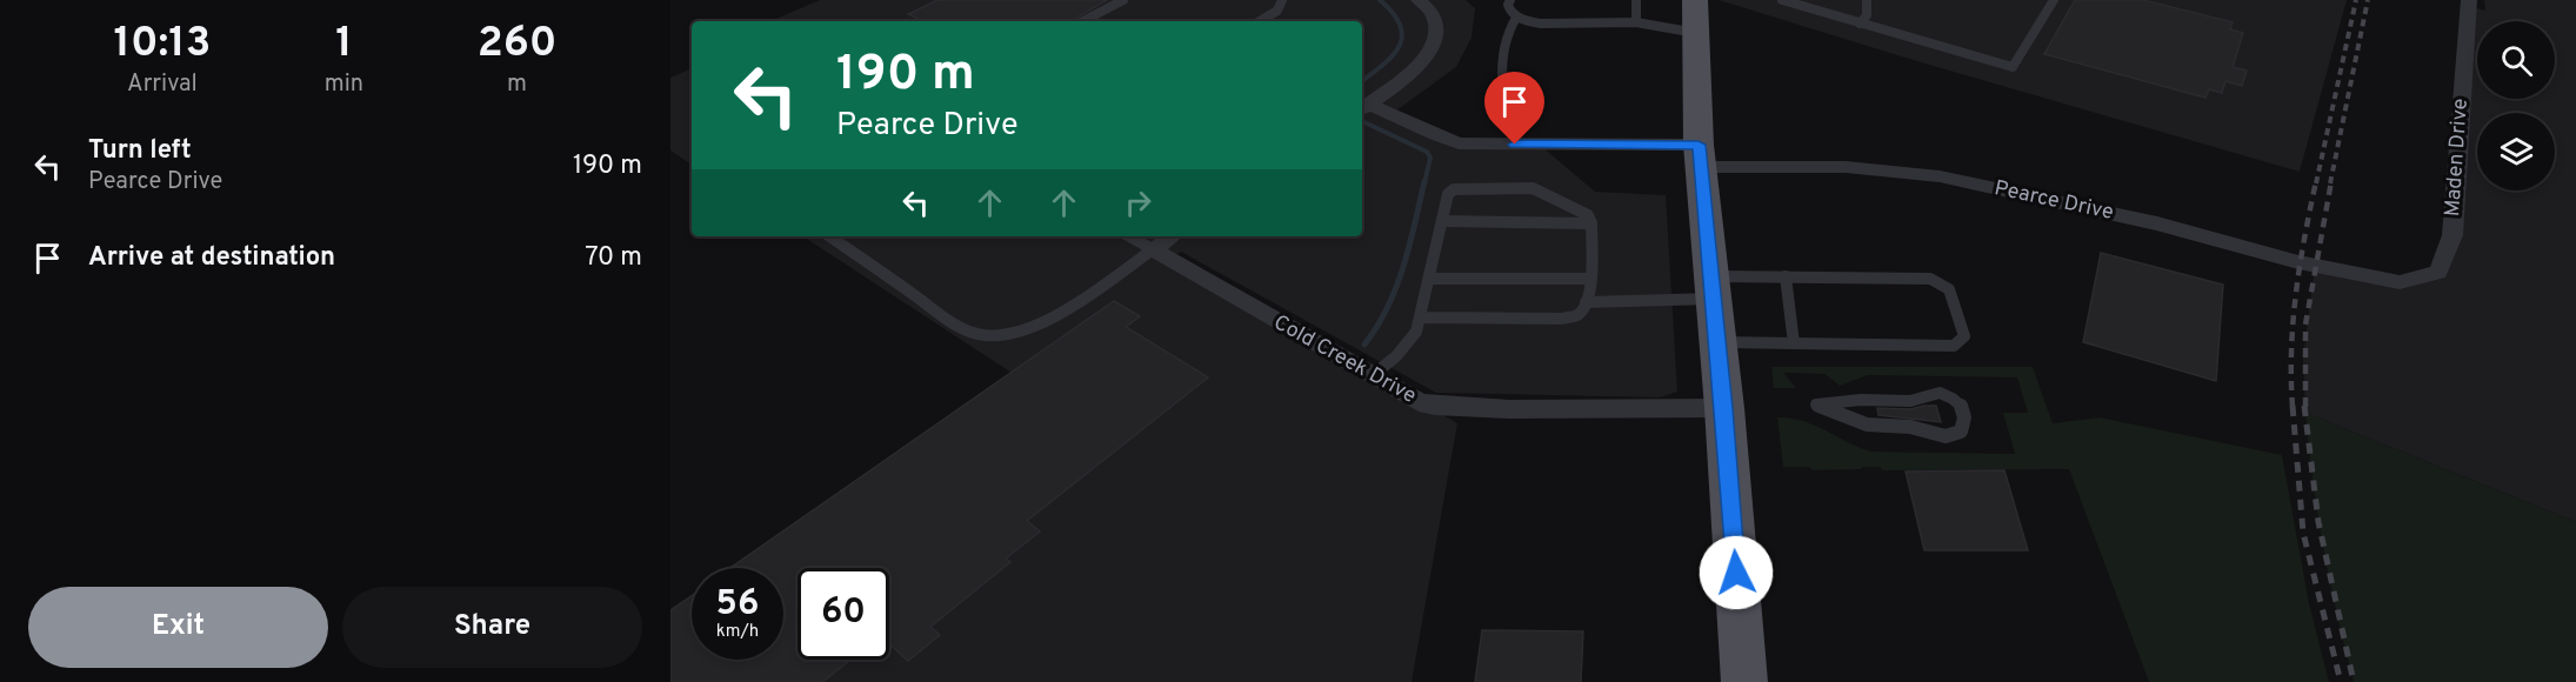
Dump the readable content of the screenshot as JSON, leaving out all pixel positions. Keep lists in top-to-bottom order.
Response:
{
  "streets": {
    "street": ["Maden Drive", "Pearce Drive", "Cold Creek Drive"]
  },
  "crossings": [
    ["Maden Drive", "Pearce Drive"]
  ],
  "page": {
    "eta": [
      "10:13",
      "Arrival",
      "1",
      "min",
      "260",
      "m"
    ],
    "turn": ["190 m", "Pearce Drive"],
    "list": [
      {
        "name": "Turn left",
        "note": "Pearce Drive",
        "value": "190 m"
      },
      {
        "name": "Arrive at destination",
        "value": "70 m"
      }
    ],
    "speed": "56 km/h",
    "limit": "60",
    "buttons": ["Exit", "Share"]
  }
}
